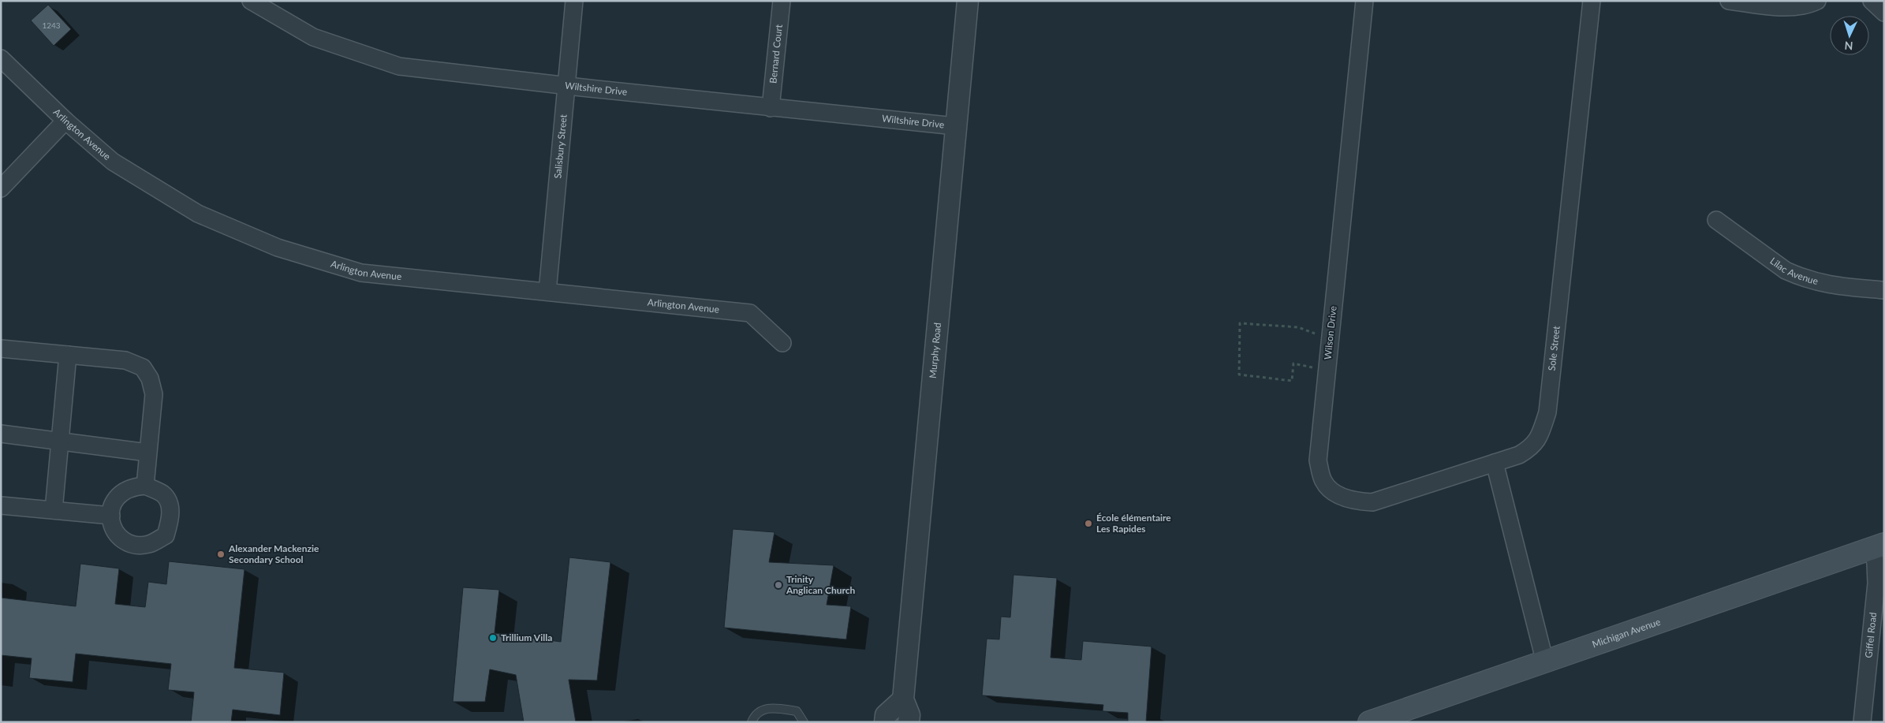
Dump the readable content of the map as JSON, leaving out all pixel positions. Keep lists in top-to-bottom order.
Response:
{
  "streets": {
    "main road": ["Michigan Avenue"],
    "street": [
      "Bernard Court",
      "Wiltshire Drive",
      "Arlington Avenue",
      "Salisbury Street",
      "Lilac Avenue",
      "Wilson Drive",
      "Sole Street",
      "Murphy Road",
      "Giffel Road"
    ]
  },
  "crossings": [
    ["Bernard Court", "Wiltshire Drive"],
    ["Wiltshire Drive", "Salisbury Street"],
    ["Wiltshire Drive", "Murphy Road"],
    ["Arlington Avenue", "Salisbury Street"],
    ["Wilson Drive", "Sole Street"],
    ["Michigan Avenue", "Giffel Road"]
  ],
  "places": [
    "École élémentaire Les Rapides",
    "Alexander Mackenzie Secondary School",
    "Trinity Anglican Church",
    "Trillium Villa"
  ],
  "house_numbers": ["1243"],
  "north": "bottom"
}
